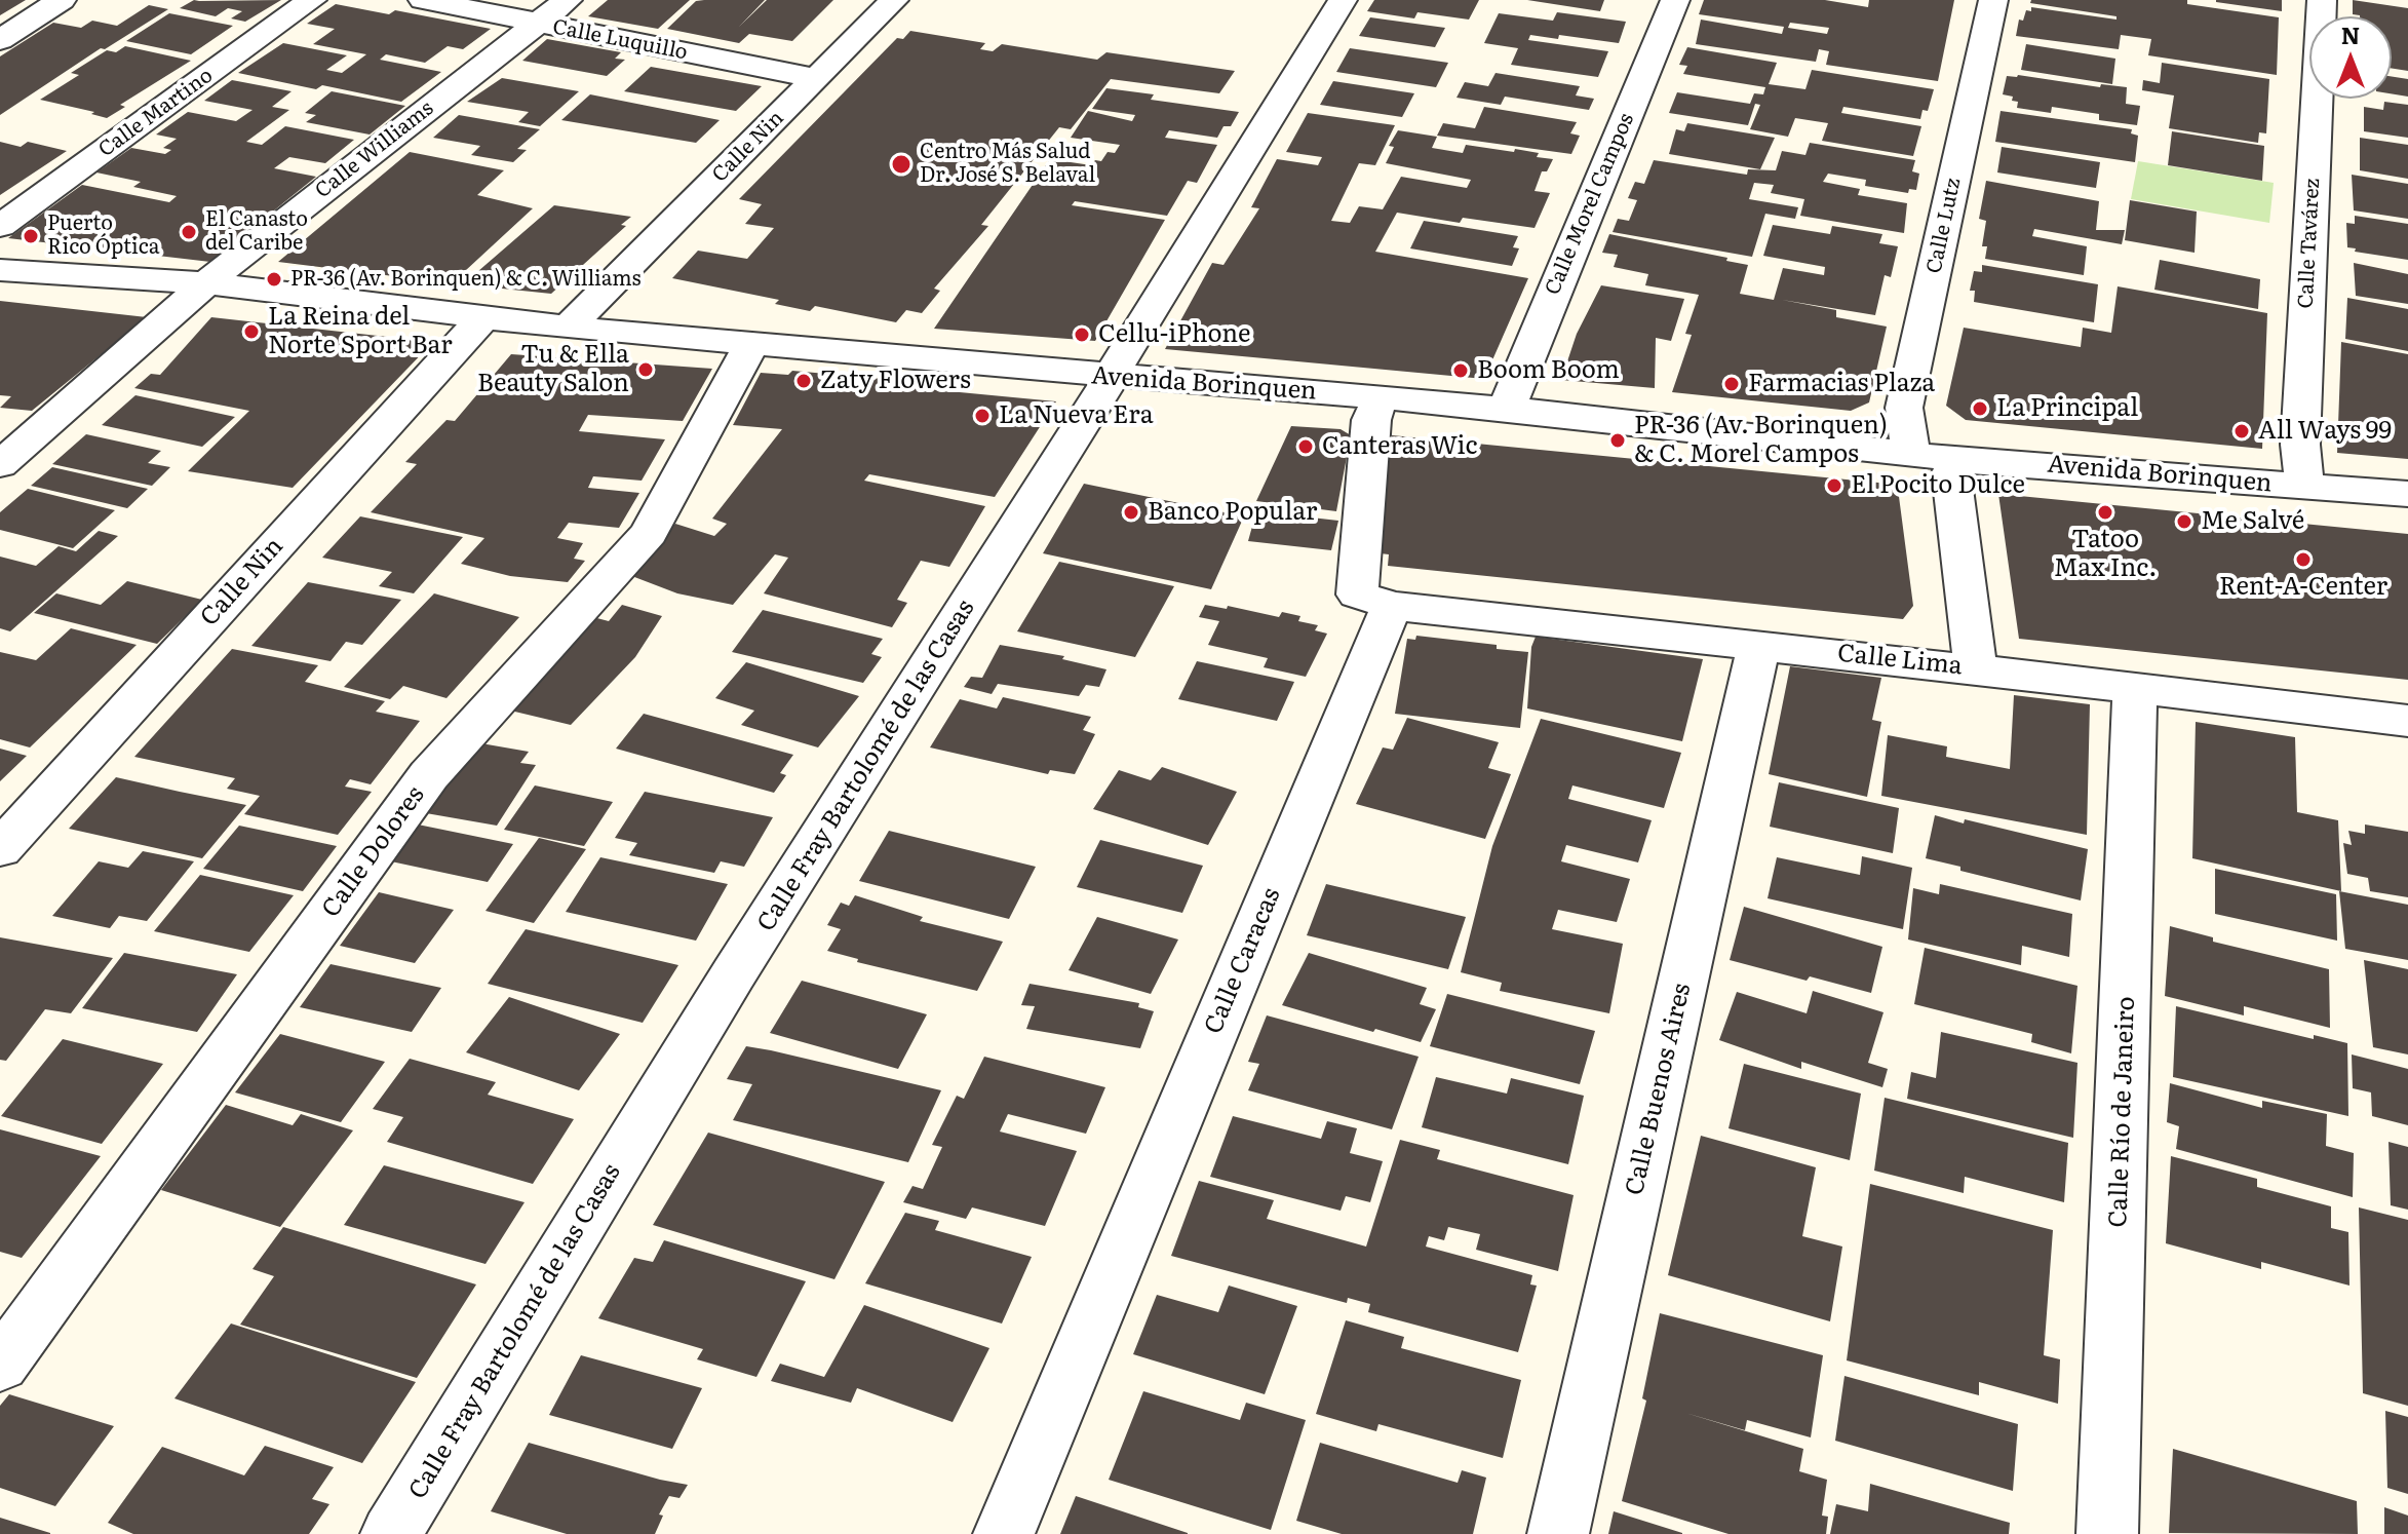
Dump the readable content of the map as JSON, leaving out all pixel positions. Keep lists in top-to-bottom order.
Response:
{
  "streets": {
    "street": [
      "Calle Luquillo",
      "Calle Martino",
      "Calle Nin",
      "Calle Williams",
      "Calle Morel Campos",
      "Calle Lutz",
      "Calle Tavárez",
      "Avenida Borinquen",
      "Calle Lima",
      "Calle Fray Bartolomé de las Casas",
      "Calle Dolores",
      "Calle Caracas",
      "Calle Buenos Aires",
      "Calle Río de Janeiro"
    ]
  },
  "crossings": [
    ["Calle Luquillo", "Calle Nin"],
    ["Calle Luquillo", "Calle Williams"],
    ["Calle Nin", "Avenida Borinquen"],
    ["Calle Williams", "Avenida Borinquen"],
    ["Calle Morel Campos", "Avenida Borinquen"],
    ["Calle Lutz", "Avenida Borinquen"],
    ["Calle Tavárez", "Avenida Borinquen"],
    ["Avenida Borinquen", "Calle Fray Bartolomé de las Casas"],
    ["Avenida Borinquen", "Calle Dolores"],
    ["Calle Lima", "Calle Caracas"],
    ["Calle Lima", "Calle Buenos Aires"],
    ["Calle Lima", "Calle Río de Janeiro"]
  ],
  "places": [
    "Centro Más Salud Dr. José S. Belaval",
    "El Canasto del Caribe",
    "Puerto Rico Óptica",
    "PR-36 (Av. Borinquen) & C. Williams",
    "La Reina del Norte Sport Bar",
    "Cellu-iPhone",
    "Tu & Ella Beauty Salon",
    "Boom Boom",
    "Zaty Flowers",
    "Farmacias Plaza",
    "La Principal",
    "La Nueva Era",
    "All Ways 99",
    "PR-36 (Av. Borinquen) & C. Morel Campos",
    "Canteras Wic",
    "El Pocito Dulce",
    "Banco Popular",
    "Tatoo Max Inc.",
    "Me Salvé",
    "Rent-A-Center"
  ],
  "north": "top"
}
